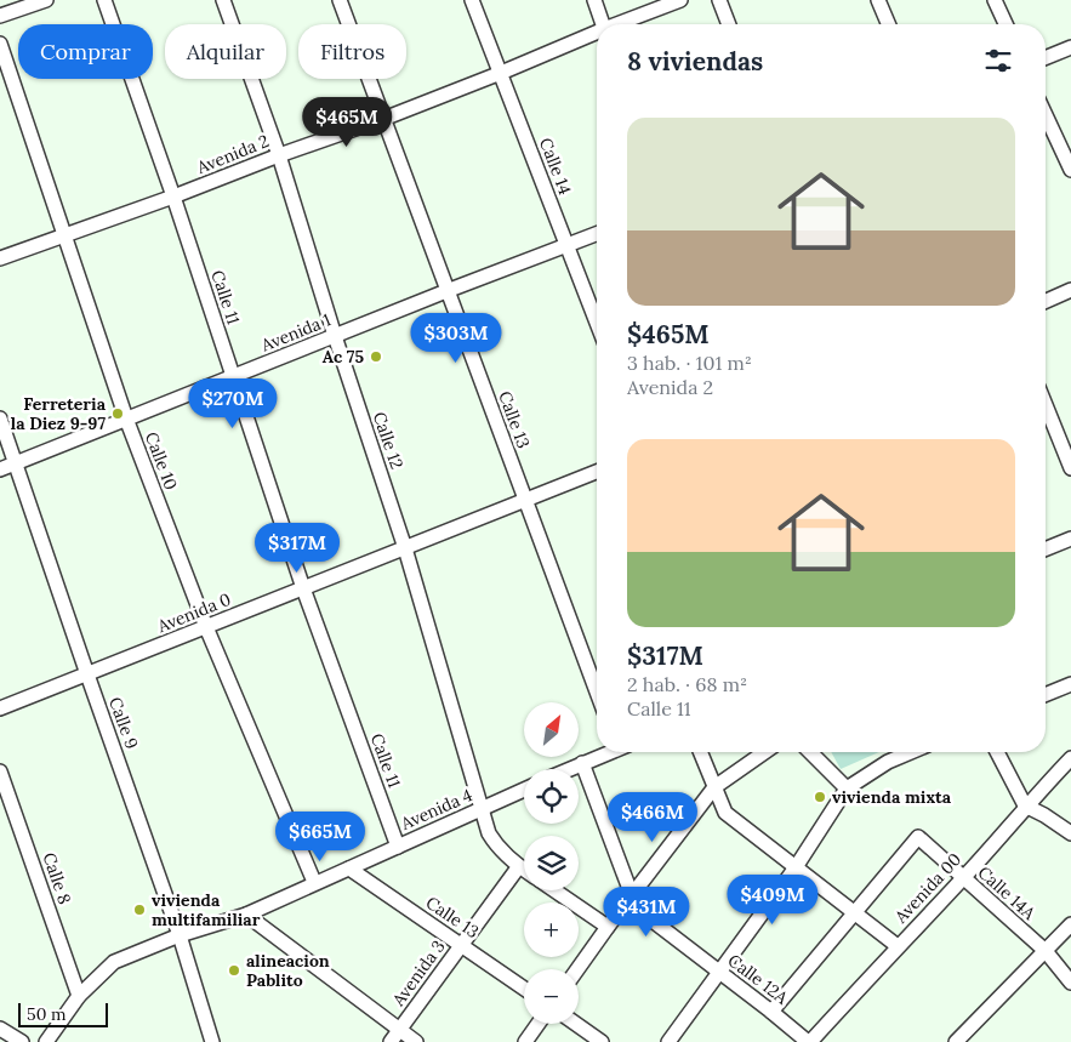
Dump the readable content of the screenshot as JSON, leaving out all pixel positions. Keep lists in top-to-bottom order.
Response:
{
  "streets": {
    "street": [
      "Avenida 2",
      "Calle 14",
      "Calle 11",
      "Avenida 1",
      "Calle 13",
      "Calle 12",
      "Calle 10",
      "Avenida 0",
      "Calle 9",
      "Avenida 4",
      "Calle 8",
      "Avenida 00",
      "Calle 14A",
      "Avenida 3",
      "Calle 12A"
    ]
  },
  "crossings": [
    ["Avenida 2", "Calle 14"],
    ["Avenida 2", "Calle 11"],
    ["Avenida 2", "Calle 13"],
    ["Avenida 2", "Calle 12"],
    ["Avenida 2", "Calle 10"],
    ["Calle 14", "Avenida 1"],
    ["Calle 11", "Avenida 1"],
    ["Calle 11", "Avenida 0"],
    ["Calle 11", "Avenida 4"],
    ["Avenida 1", "Calle 13"],
    ["Avenida 1", "Calle 12"],
    ["Avenida 1", "Calle 10"],
    ["Avenida 1", "Calle 9"],
    ["Calle 13", "Avenida 0"],
    ["Calle 13", "Avenida 4"],
    ["Calle 13", "Avenida 3"],
    ["Calle 12", "Avenida 0"],
    ["Calle 12", "Avenida 4"],
    ["Calle 12", "Avenida 3"],
    ["Calle 10", "Avenida 0"],
    ["Calle 10", "Avenida 4"],
    ["Avenida 0", "Calle 9"],
    ["Calle 9", "Avenida 4"],
    ["Avenida 4", "Calle 8"],
    ["Avenida 00", "Calle 14A"],
    ["Avenida 00", "Calle 12A"]
  ],
  "places": [
    "Ac 75",
    "Ferreteria la Diez 9-97",
    "vivienda mixta",
    "vivienda multifamiliar",
    "alineacion Pablito"
  ],
  "scale_bar": "50 m",
  "north": "top right",
  "page": {
    "chip": ["Comprar", "Alquilar", "Filtros"],
    "heading": "8 viviendas",
    "price": [
      "$465M",
      "$303M",
      "$270M",
      "$317M",
      "$466M",
      "$665M",
      "$409M",
      "$431M"
    ],
    "list": [
      {
        "name": "$465M",
        "note": "3 hab. · 101 m² · Avenida 2"
      },
      {
        "name": "$317M",
        "note": "2 hab. · 68 m² · Calle 11"
      }
    ],
    "map_buttons": ["+", "−"],
    "scale": "50 m"
  }
}
